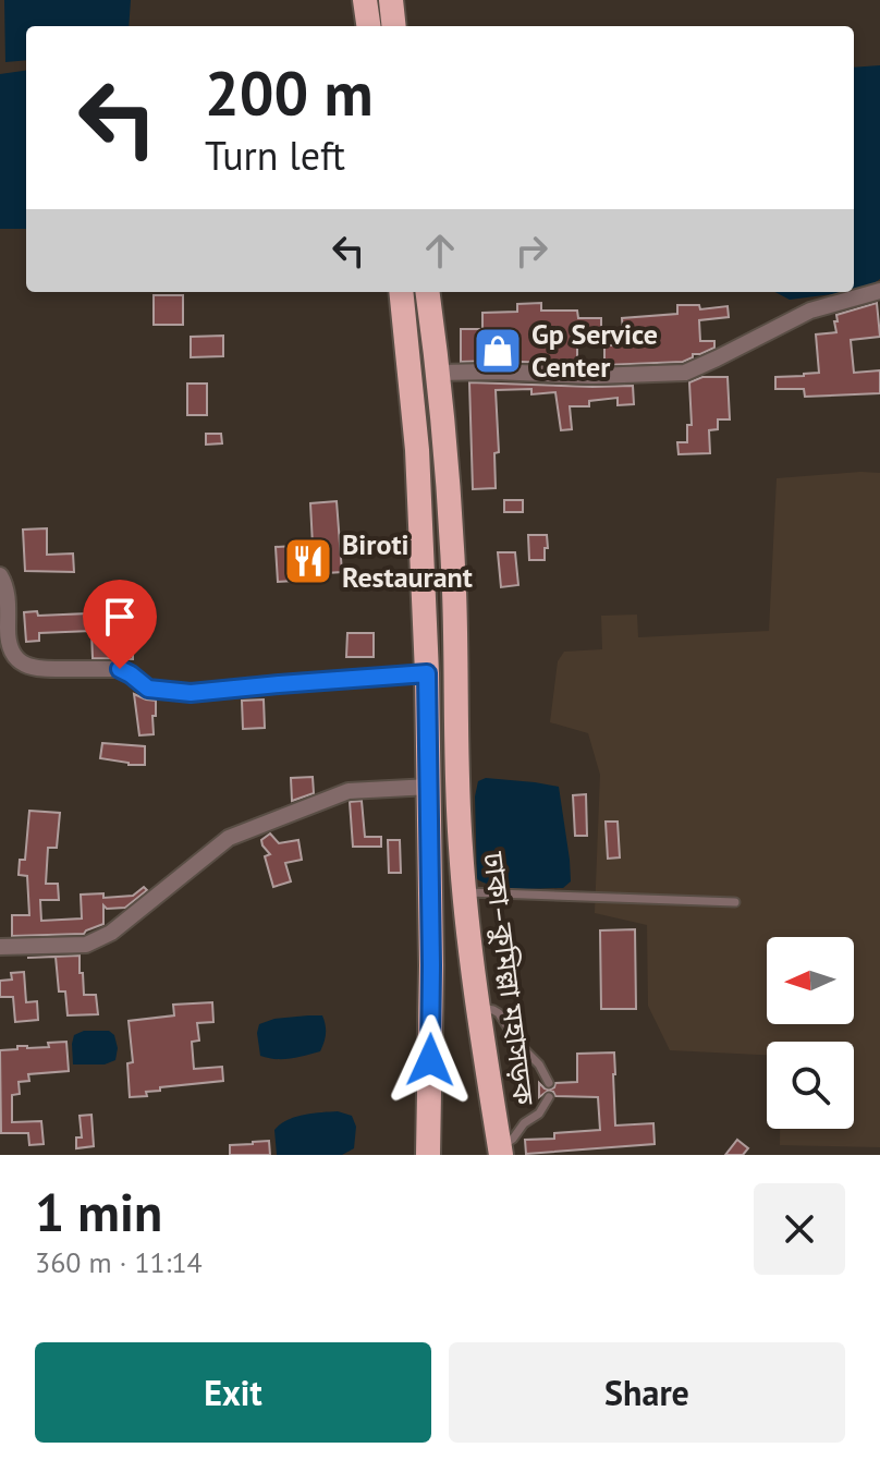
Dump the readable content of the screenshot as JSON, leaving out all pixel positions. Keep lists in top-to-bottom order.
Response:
{
  "streets": {
    "highway": ["ঢাকা–কুমিল্লা মহাসড়ক"]
  },
  "places": {
    "shop": ["Gp Service Center"],
    "restaurant": ["Biroti Restaurant"]
  },
  "north": "left",
  "page": {
    "turn": ["200 m", "Turn left"],
    "heading": ["1 min", "360 m · 11:14"],
    "buttons": ["Exit", "Share"]
  }
}
